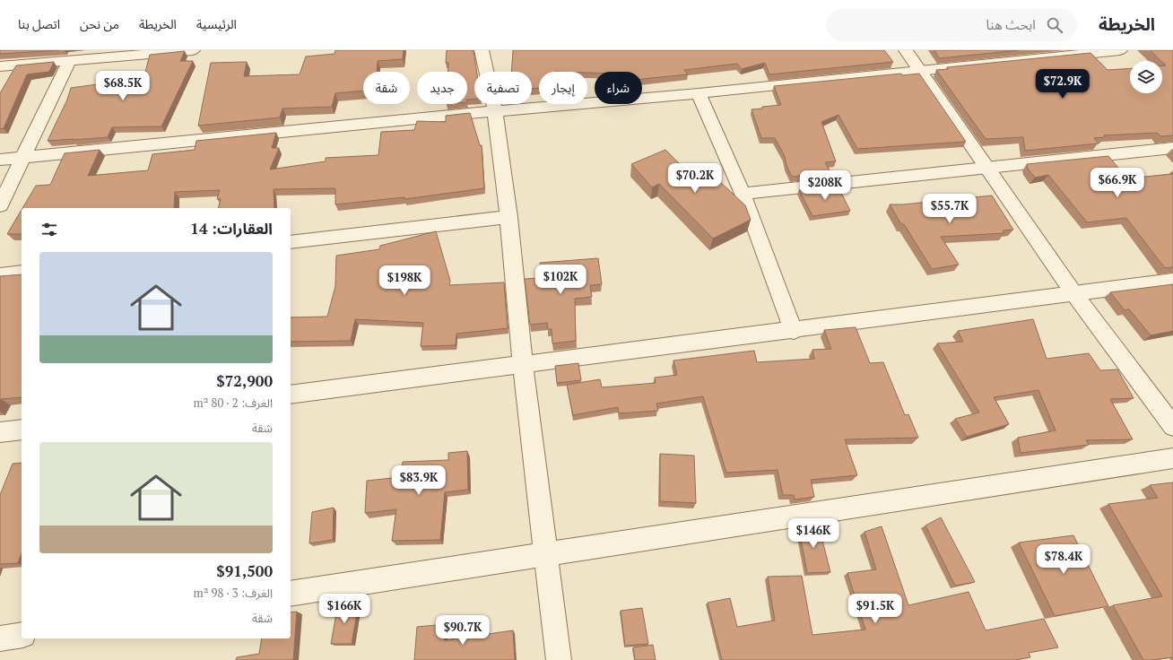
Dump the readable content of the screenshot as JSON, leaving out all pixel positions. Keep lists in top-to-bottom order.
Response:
{
  "page": {
    "header": "الخريطة",
    "search": "ابحث هنا",
    "nav": [
      "الرئيسية",
      "الخريطة",
      "من نحن",
      "اتصل بنا"
    ],
    "price": [
      "$72.9K",
      "$68.5K",
      "$70.2K",
      "$66.9K",
      "$208K",
      "$55.7K",
      "$102K",
      "$198K",
      "$83.9K",
      "$146K",
      "$78.4K",
      "$166K",
      "$91.5K",
      "$90.7K"
    ],
    "chip": [
      "شراء",
      "إيجار",
      "تصفية",
      "جديد",
      "شقة"
    ],
    "heading": "العقارات: 14",
    "list": [
      {
        "name": "$72,900",
        "note": "الغرف: 2 · 80 m² · شقة"
      },
      {
        "name": "$91,500",
        "note": "الغرف: 3 · 98 m² · شقة"
      }
    ]
  }
}
